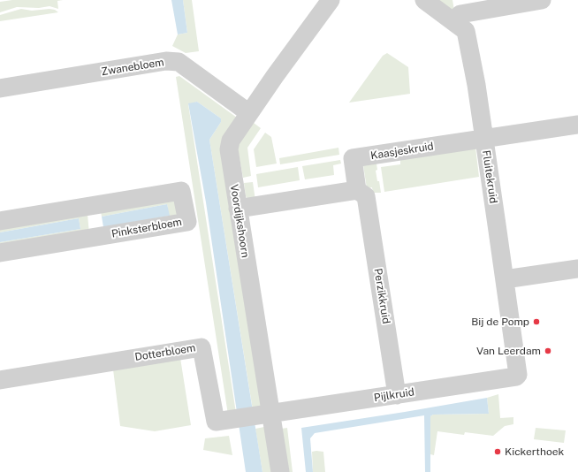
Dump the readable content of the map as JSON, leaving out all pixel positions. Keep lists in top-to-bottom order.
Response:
{
  "streets": {
    "street": [
      "Zwanebloem",
      "Kaasjeskruid",
      "Fluitekruid",
      "Voordijkshoorn",
      "Pinksterbloem",
      "Perzikkruid",
      "Dotterbloem",
      "Pijlkruid"
    ]
  },
  "crossings": [
    ["Zwanebloem", "Voordijkshoorn"],
    ["Kaasjeskruid", "Fluitekruid"],
    ["Kaasjeskruid", "Perzikkruid"],
    ["Fluitekruid", "Pijlkruid"],
    ["Voordijkshoorn", "Dotterbloem"],
    ["Voordijkshoorn", "Pijlkruid"],
    ["Perzikkruid", "Pijlkruid"],
    ["Dotterbloem", "Pijlkruid"]
  ],
  "places": ["Bij de Pomp", "Van Leerdam", "Kickerthoek"]
}
